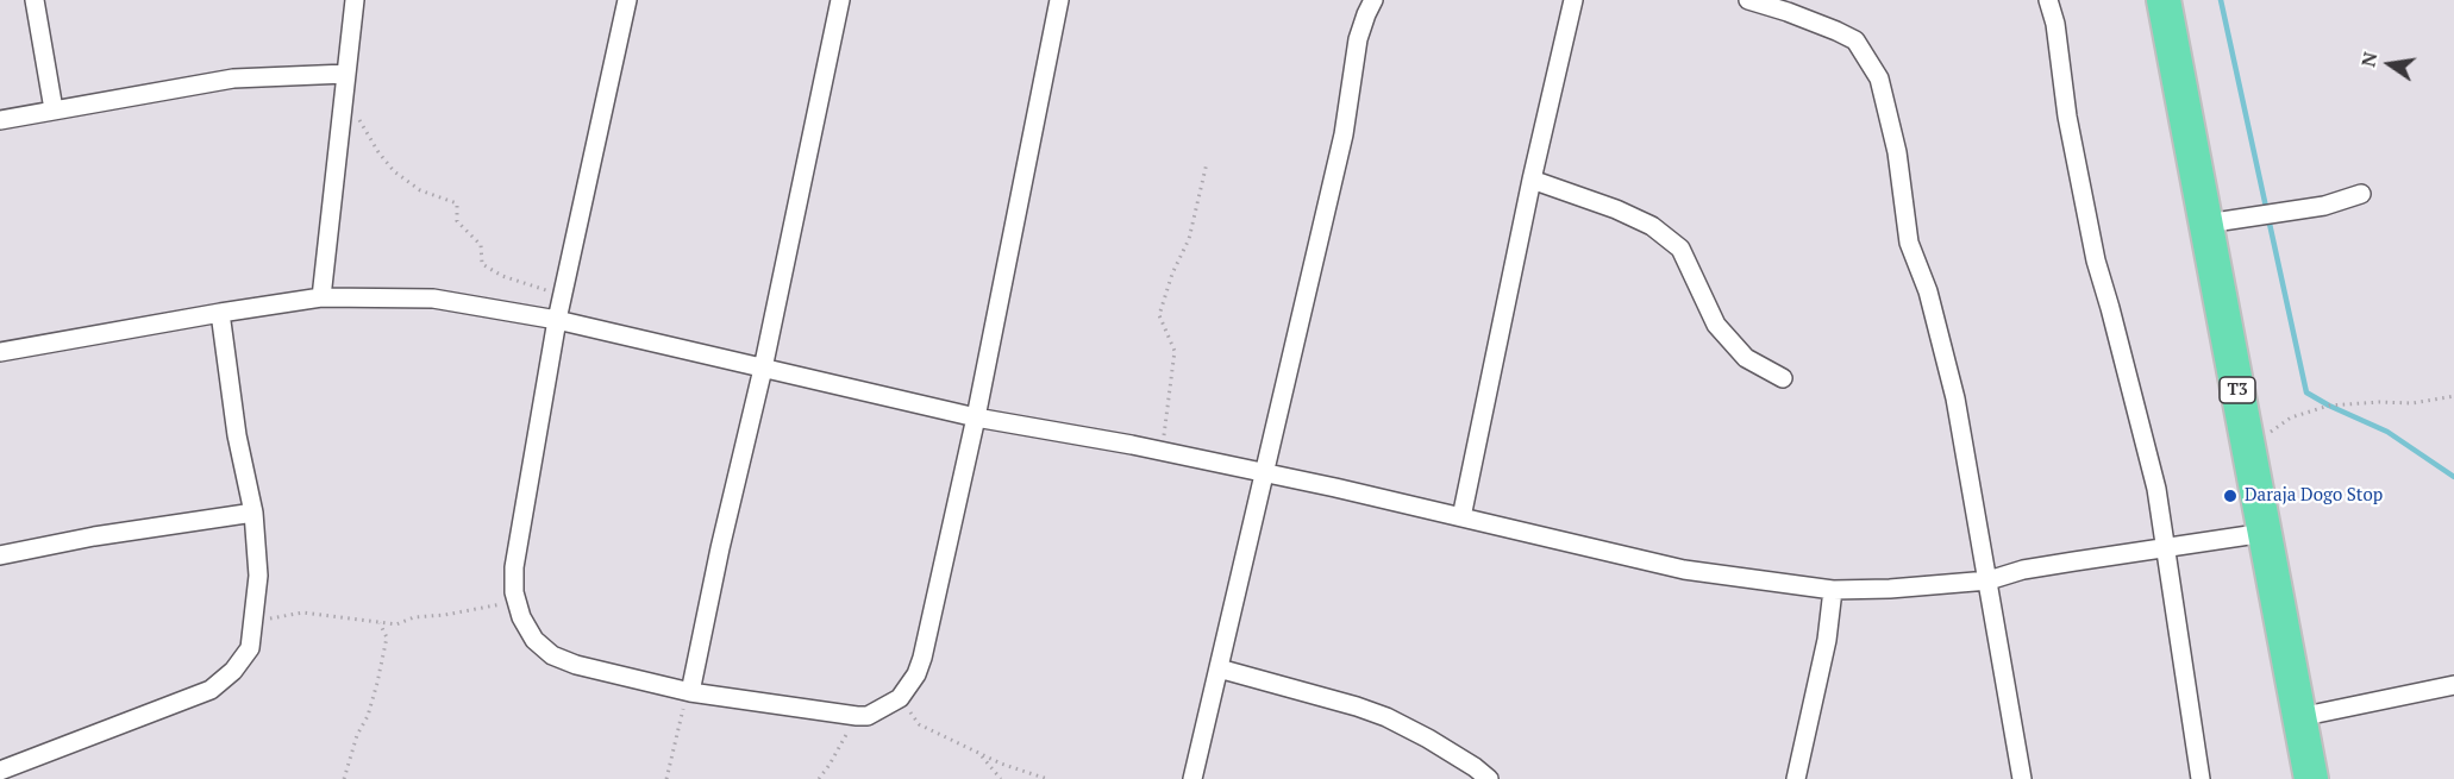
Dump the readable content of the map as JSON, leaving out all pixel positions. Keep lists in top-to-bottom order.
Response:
{
  "streets": {
    "highway": ["T3"]
  },
  "places": ["Daraja Dogo Stop"],
  "north": "left"
}
